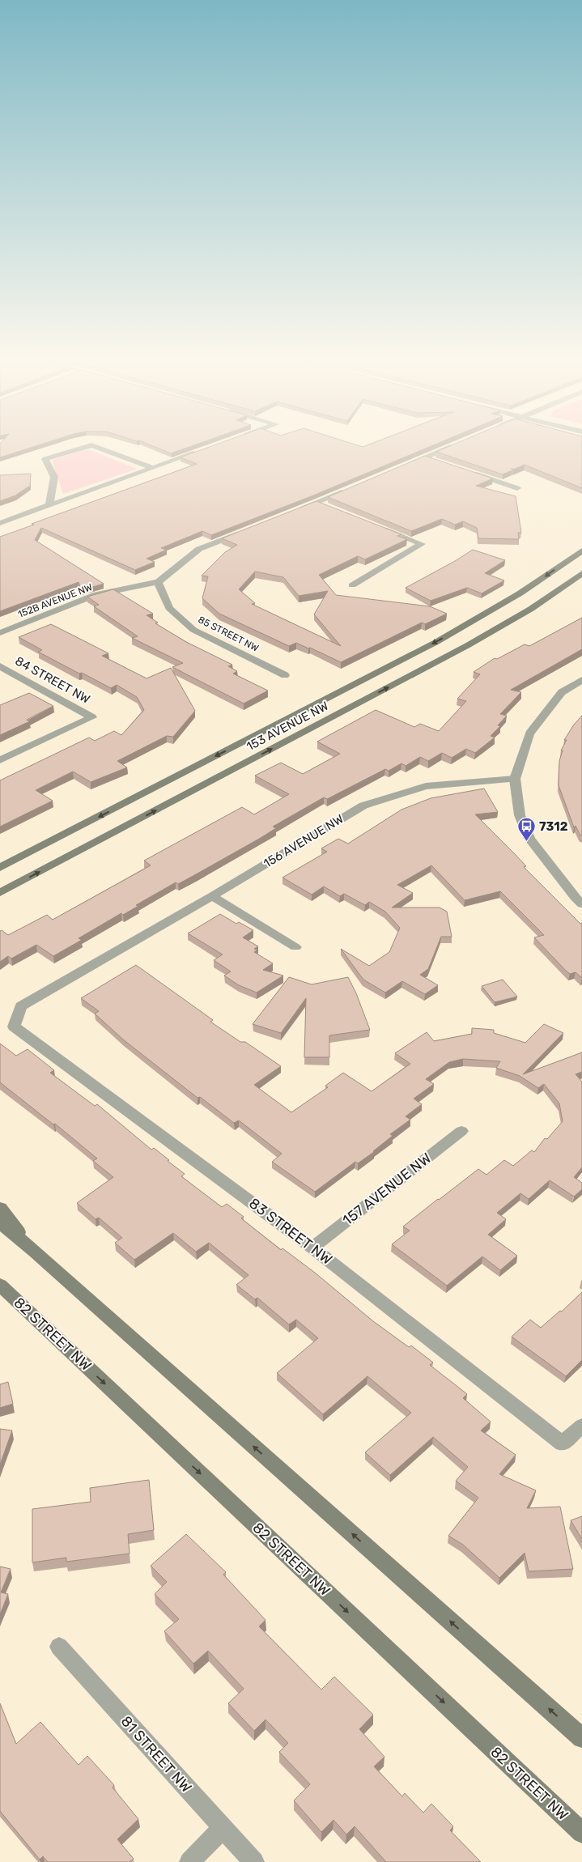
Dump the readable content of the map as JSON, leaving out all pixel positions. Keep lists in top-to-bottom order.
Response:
{
  "streets": {
    "main road": ["153 AVENUE NW", "82 STREET NW"],
    "street": [
      "152B AVENUE NW",
      "85 STREET NW",
      "84 STREET NW",
      "156 AVENUE NW",
      "157 AVENUE NW",
      "83 STREET NW",
      "81 STREET NW"
    ]
  },
  "crossings": [
    ["152B AVENUE NW", "85 STREET NW"],
    ["156 AVENUE NW", "83 STREET NW"],
    ["157 AVENUE NW", "83 STREET NW"]
  ],
  "places": {
    "bus stop": ["7312"]
  }
}
